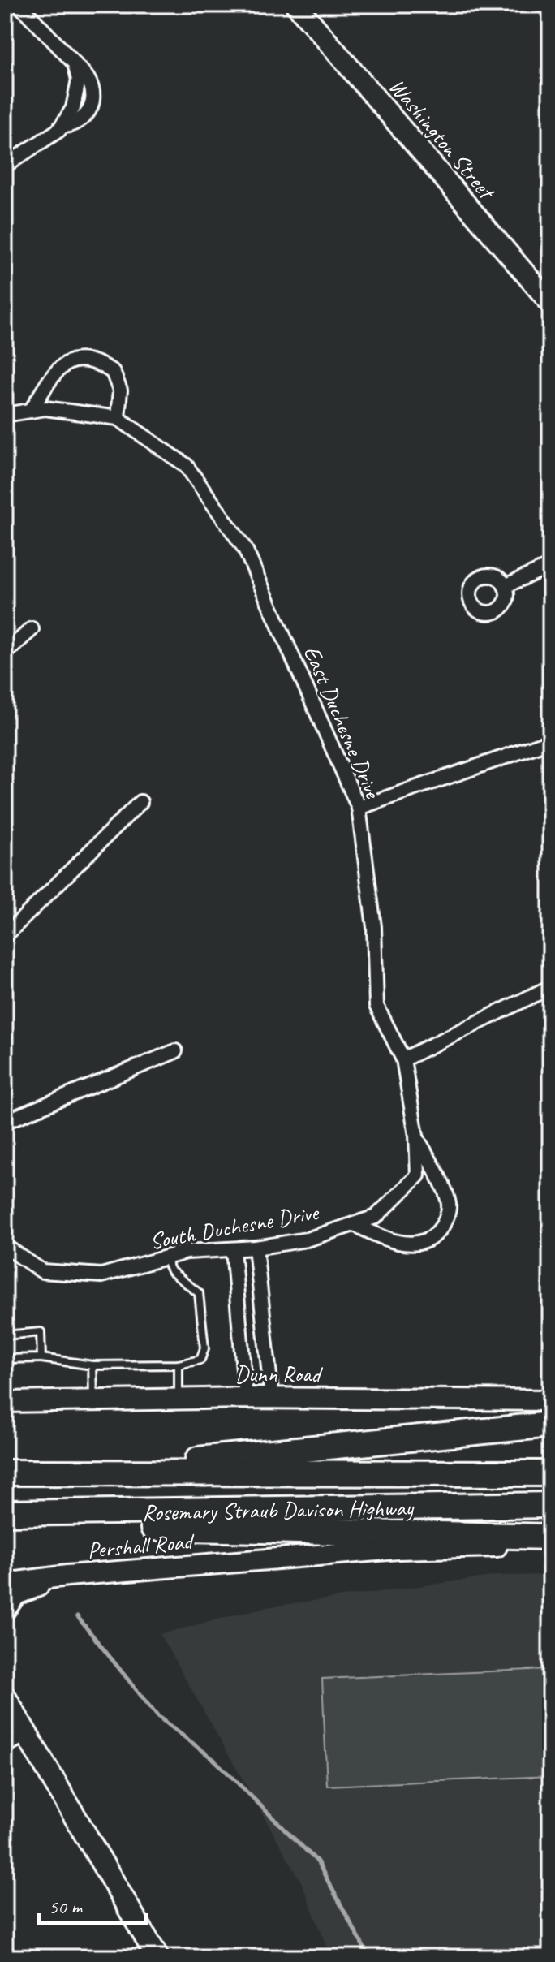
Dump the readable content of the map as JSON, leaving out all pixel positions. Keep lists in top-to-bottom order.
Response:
{
  "streets": {
    "highway": ["Rosemary Straub Davison Highway"],
    "street": [
      "Washington Street",
      "East Duchesne Drive",
      "South Duchesne Drive",
      "Dunn Road",
      "Pershall Road"
    ]
  },
  "crossings": [
    ["East Duchesne Drive", "South Duchesne Drive"]
  ],
  "scale_bar": "50 m"
}
